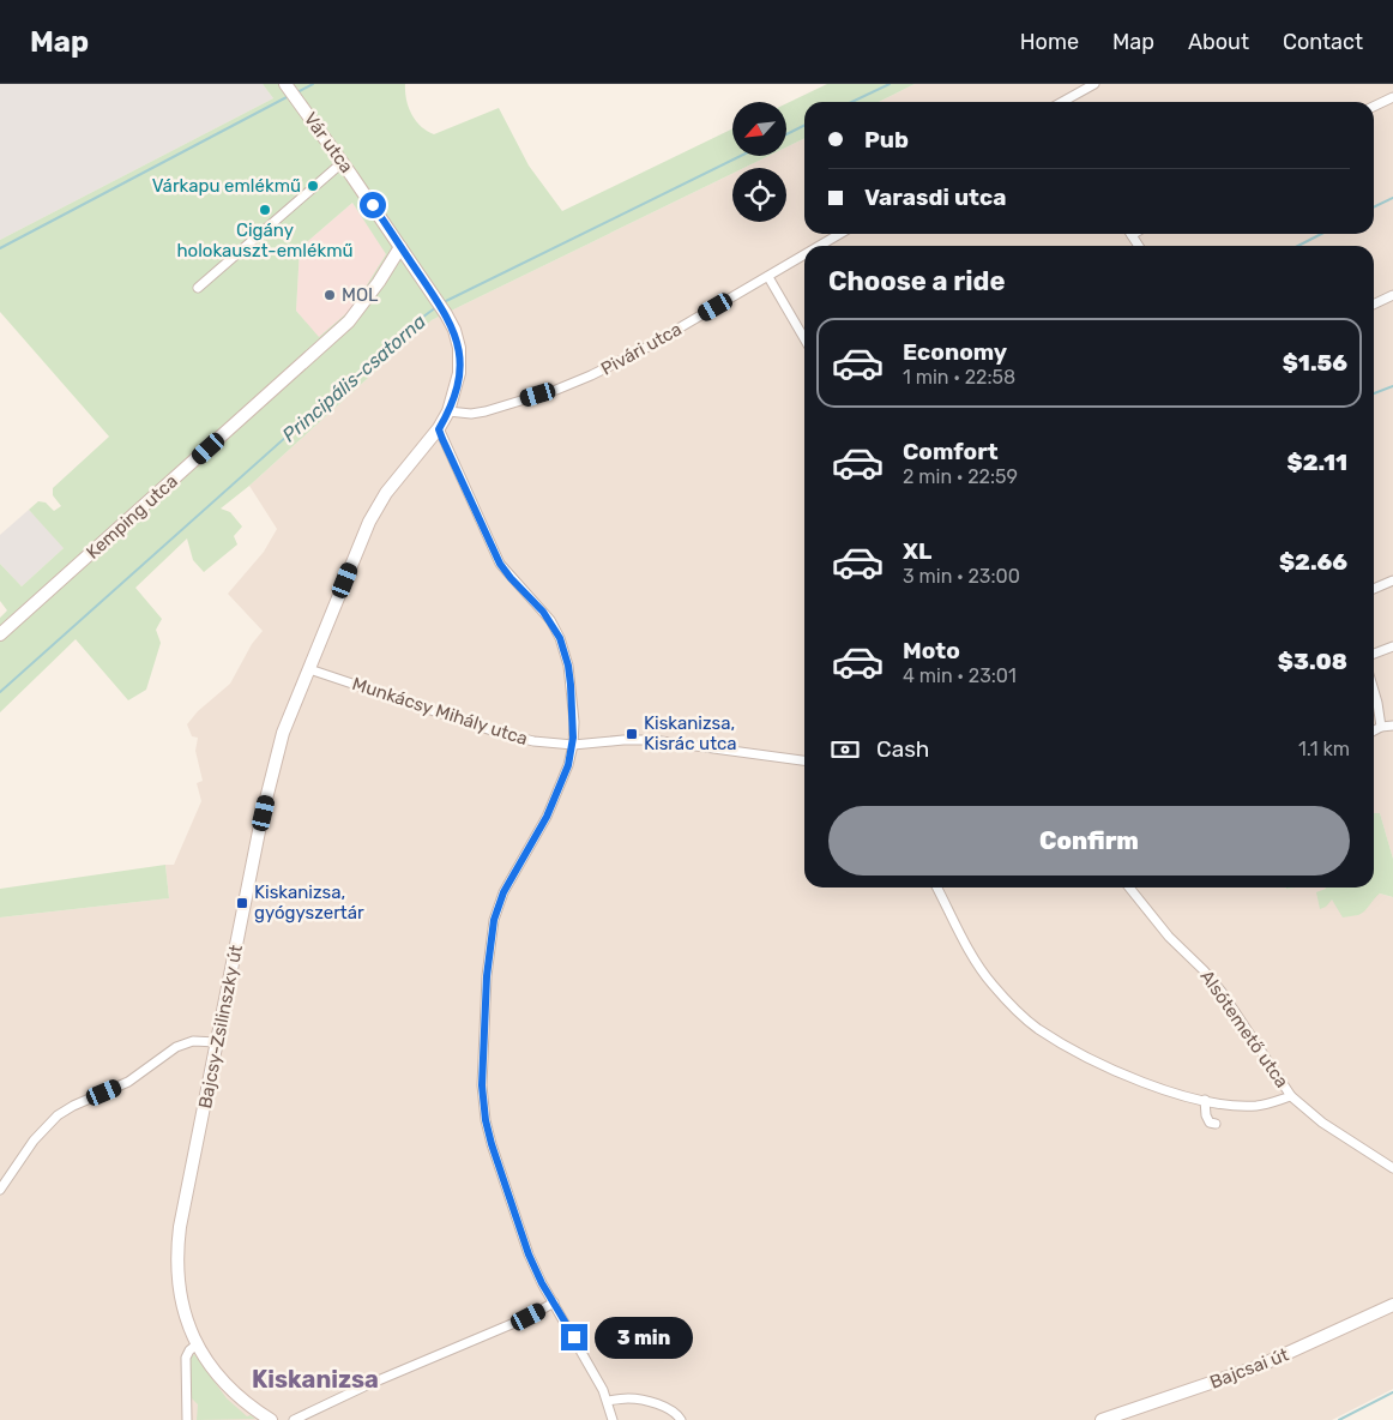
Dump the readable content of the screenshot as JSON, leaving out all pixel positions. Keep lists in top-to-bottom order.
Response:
{
  "streets": {
    "street": [
      "Vár utca",
      "Pivári utca",
      "Kemping utca",
      "Munkácsy Mihály utca",
      "Bajcsy-Zsilinszky út",
      "Alsótemető utca",
      "Bajcsai út"
    ]
  },
  "crossings": [
    ["Vár utca", "Kemping utca"],
    ["Vár utca", "Bajcsy-Zsilinszky út"],
    ["Pivári utca", "Bajcsy-Zsilinszky út"],
    ["Munkácsy Mihály utca", "Bajcsy-Zsilinszky út"]
  ],
  "districts": ["Kiskanizsa"],
  "water": ["Principális-csatorna"],
  "places": {
    "other": ["Várkapu emlékmű", "Cigány holokauszt-emlékmű", "MOL"],
    "transit": ["Kiskanizsa, Kisrác utca", "Kiskanizsa, gyógyszertár"]
  },
  "north": "bottom left",
  "page": {
    "header": "Map",
    "nav": [
      "Home",
      "Map",
      "About",
      "Contact"
    ],
    "banner": ["Pub", "Varasdi utca"],
    "heading": "Choose a ride",
    "list": [
      {
        "name": "Economy",
        "note": "1 min · 22:58",
        "value": "$1.56"
      },
      {
        "name": "Comfort",
        "note": "2 min · 22:59",
        "value": "$2.11"
      },
      {
        "name": "XL",
        "note": "3 min · 23:00",
        "value": "$2.66"
      },
      {
        "name": "Moto",
        "note": "4 min · 23:01",
        "value": "$3.08"
      }
    ],
    "pay": ["Cash", "1.1 km"],
    "buttons": "Confirm",
    "bubble": "3 min"
  }
}
